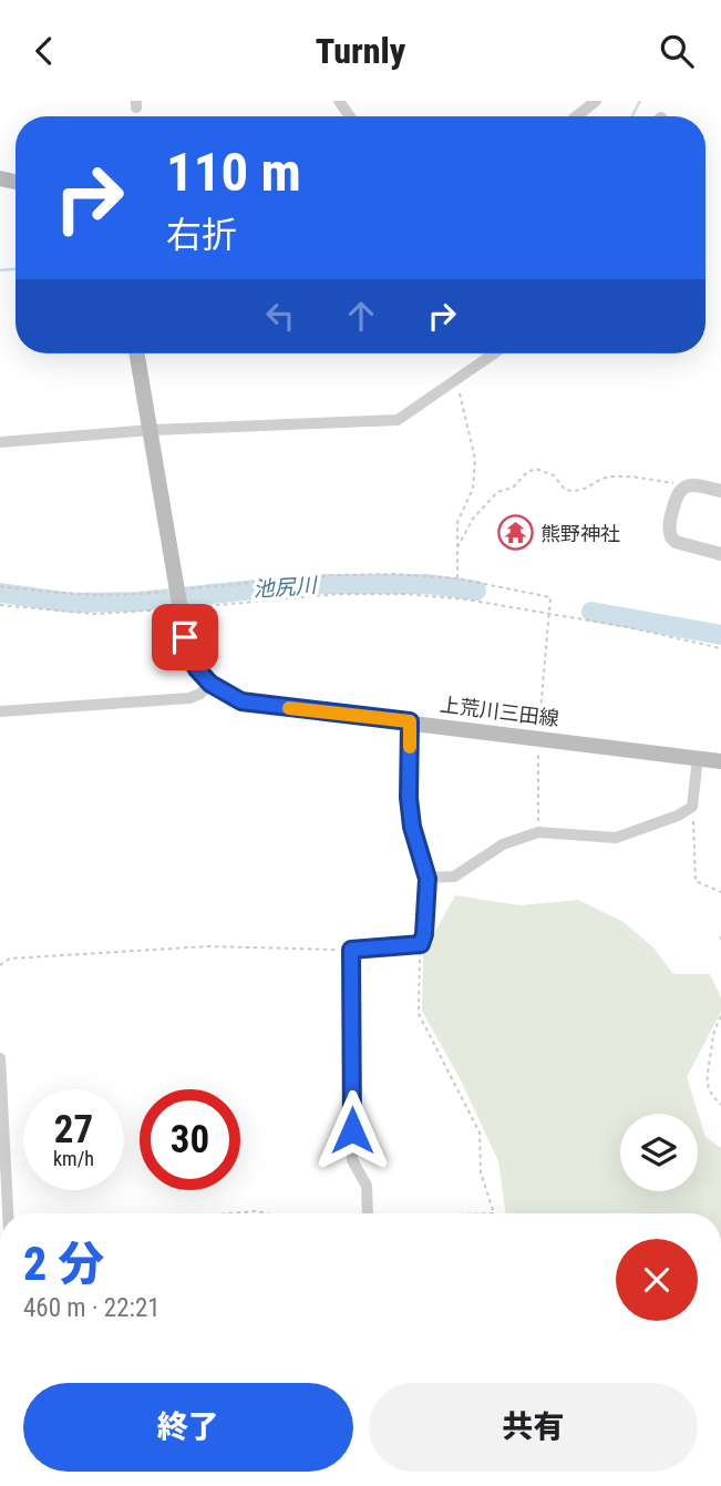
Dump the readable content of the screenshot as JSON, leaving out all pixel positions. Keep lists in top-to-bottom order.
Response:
{
  "streets": {
    "main road": ["上荒川三田線"]
  },
  "water": ["池尻川"],
  "places": {
    "temple": ["熊野神社"]
  },
  "page": {
    "header": "Turnly",
    "turn": ["110 m", "右折"],
    "speed": "27 km/h",
    "limit": "30",
    "heading": ["2 分", "460 m · 22:21"],
    "buttons": ["終了", "共有"]
  }
}
